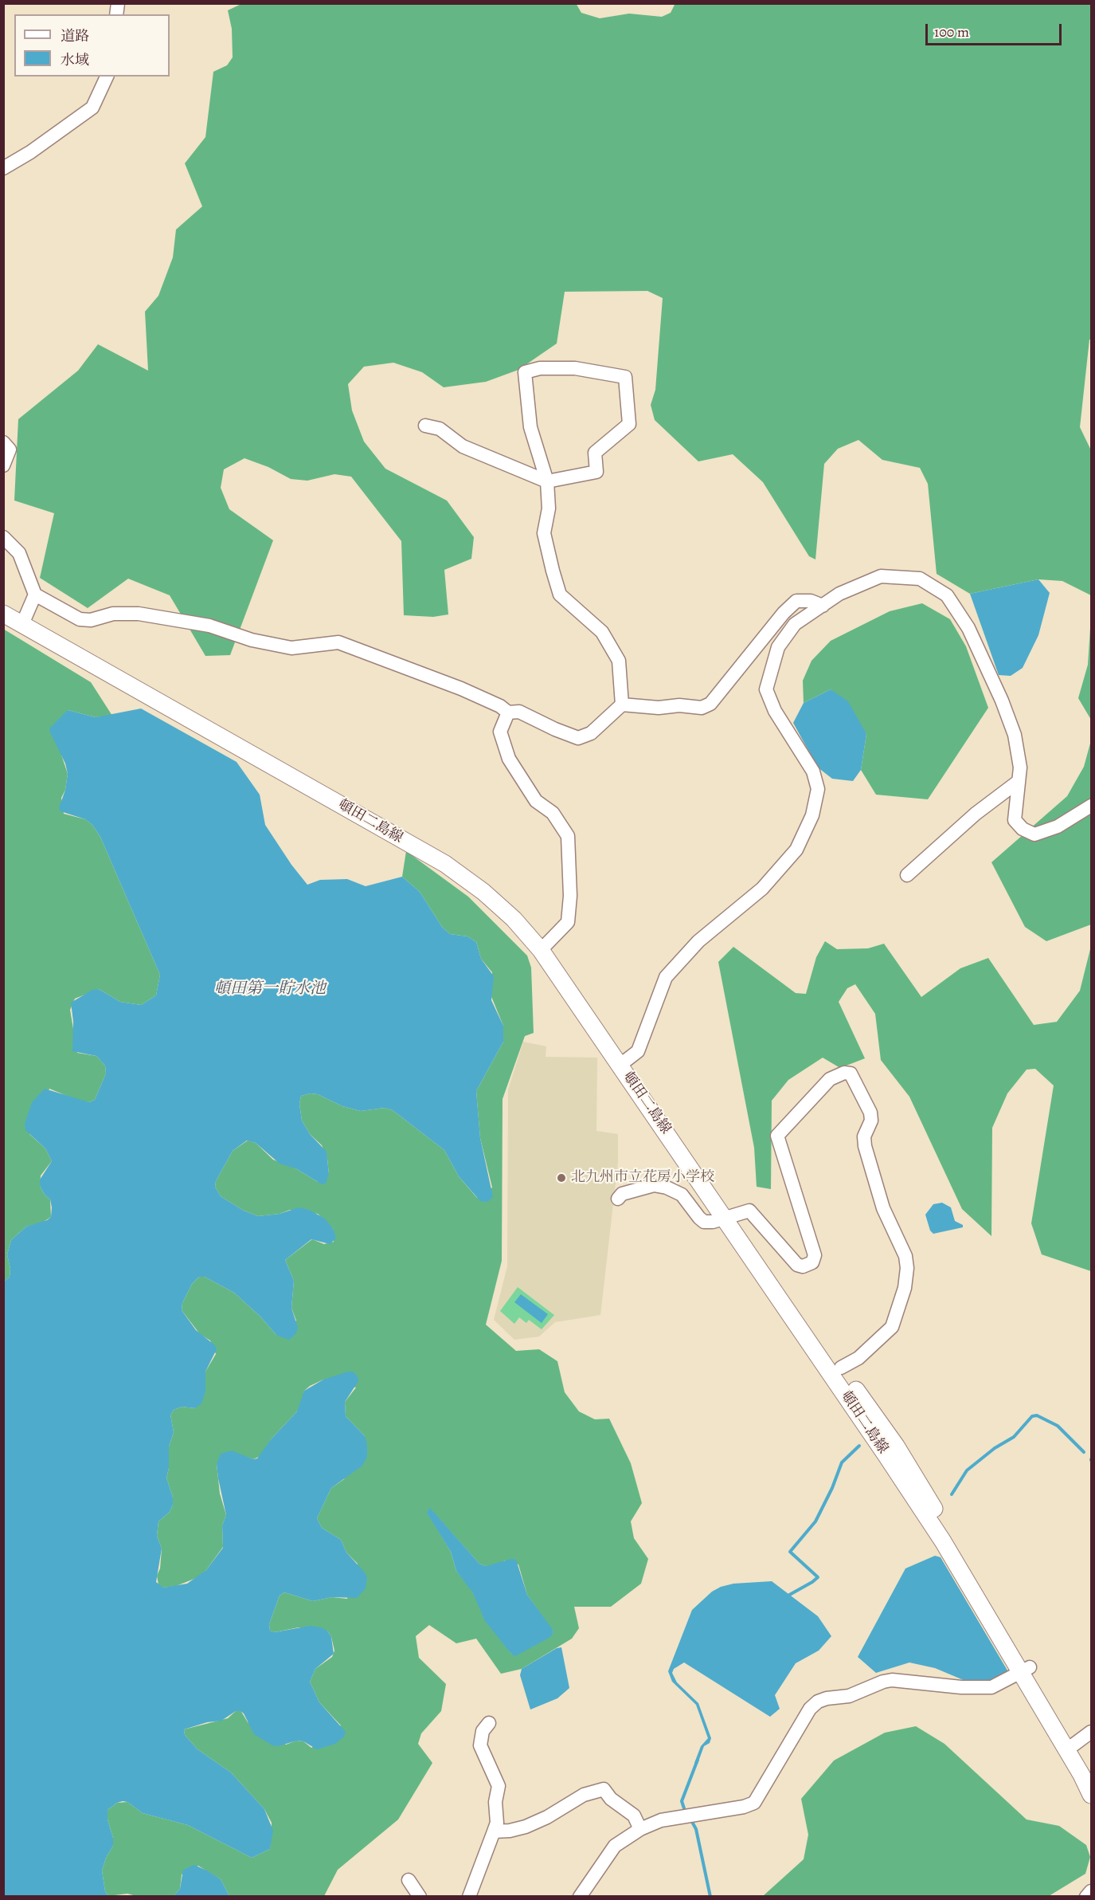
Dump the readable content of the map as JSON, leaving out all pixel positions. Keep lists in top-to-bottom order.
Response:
{
  "streets": {
    "main road": ["頓田二島線"]
  },
  "water": ["頓田第一貯水池"],
  "places": ["北九州市立花房小学校"],
  "legend": ["道路", "水域"],
  "scale_bar": "100 m"
}
